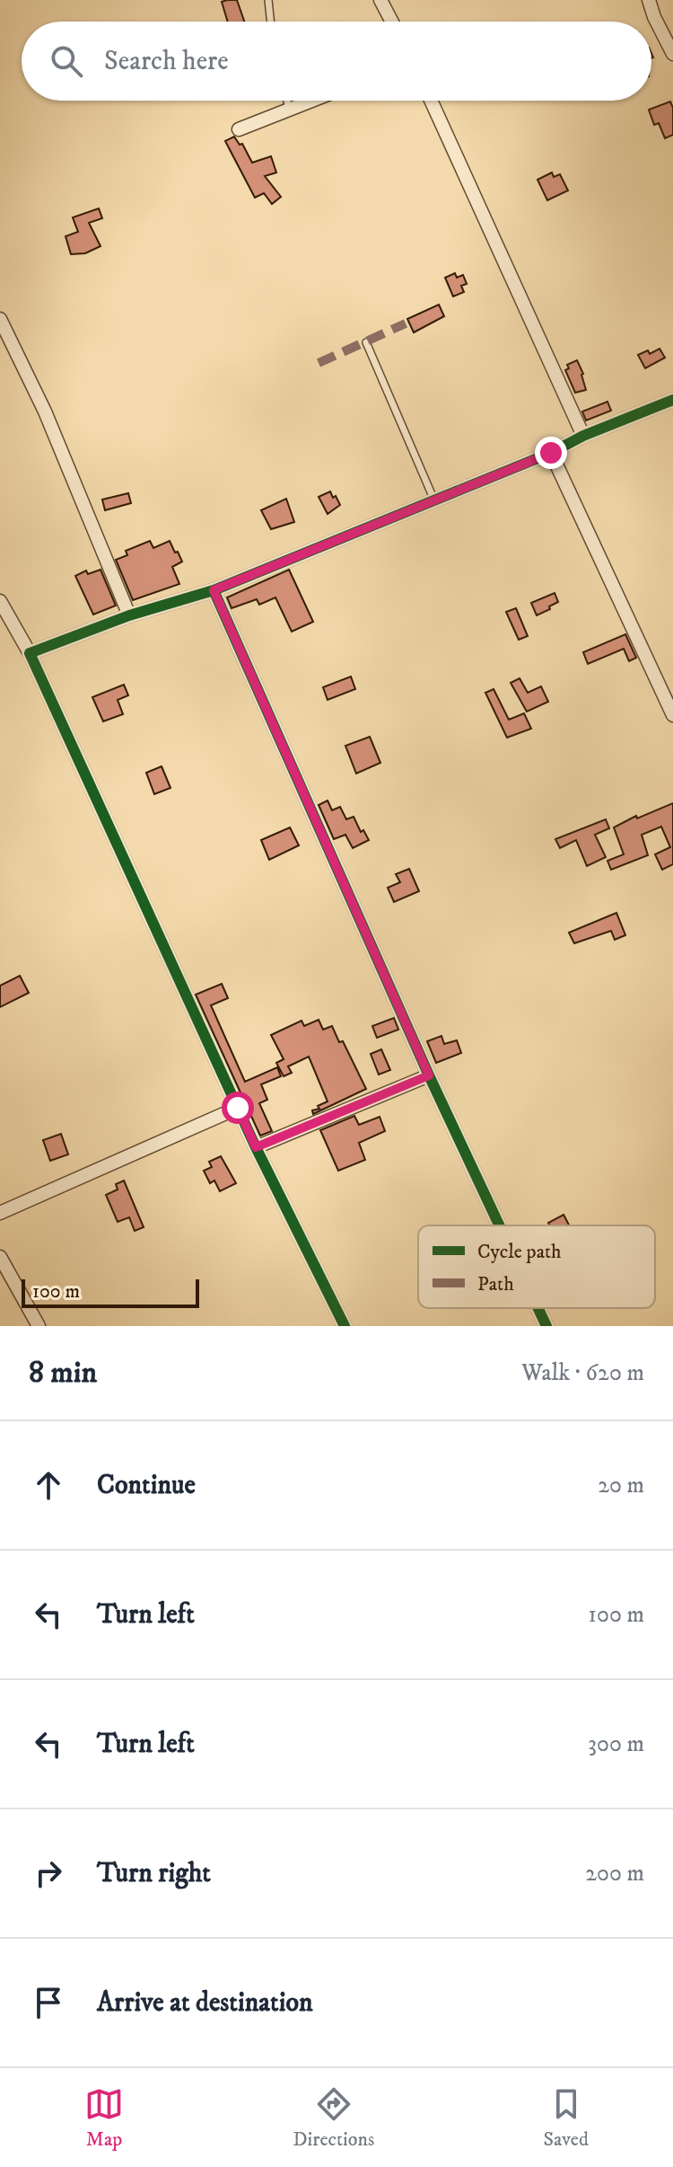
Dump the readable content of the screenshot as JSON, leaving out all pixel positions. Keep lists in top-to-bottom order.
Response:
{
  "legend": ["Cycle path", "Path"],
  "scale_bar": "100 m",
  "page": {
    "search": "Search here",
    "scale": "100 m",
    "heading": ["8 min", "Walk · 620 m"],
    "list": [
      ["Continue", "20 m"],
      ["Turn left", "100 m"],
      ["Turn left", "300 m"],
      ["Turn right", "200 m"],
      "Arrive at destination"
    ],
    "nav": ["Map", "Directions", "Saved"]
  }
}
